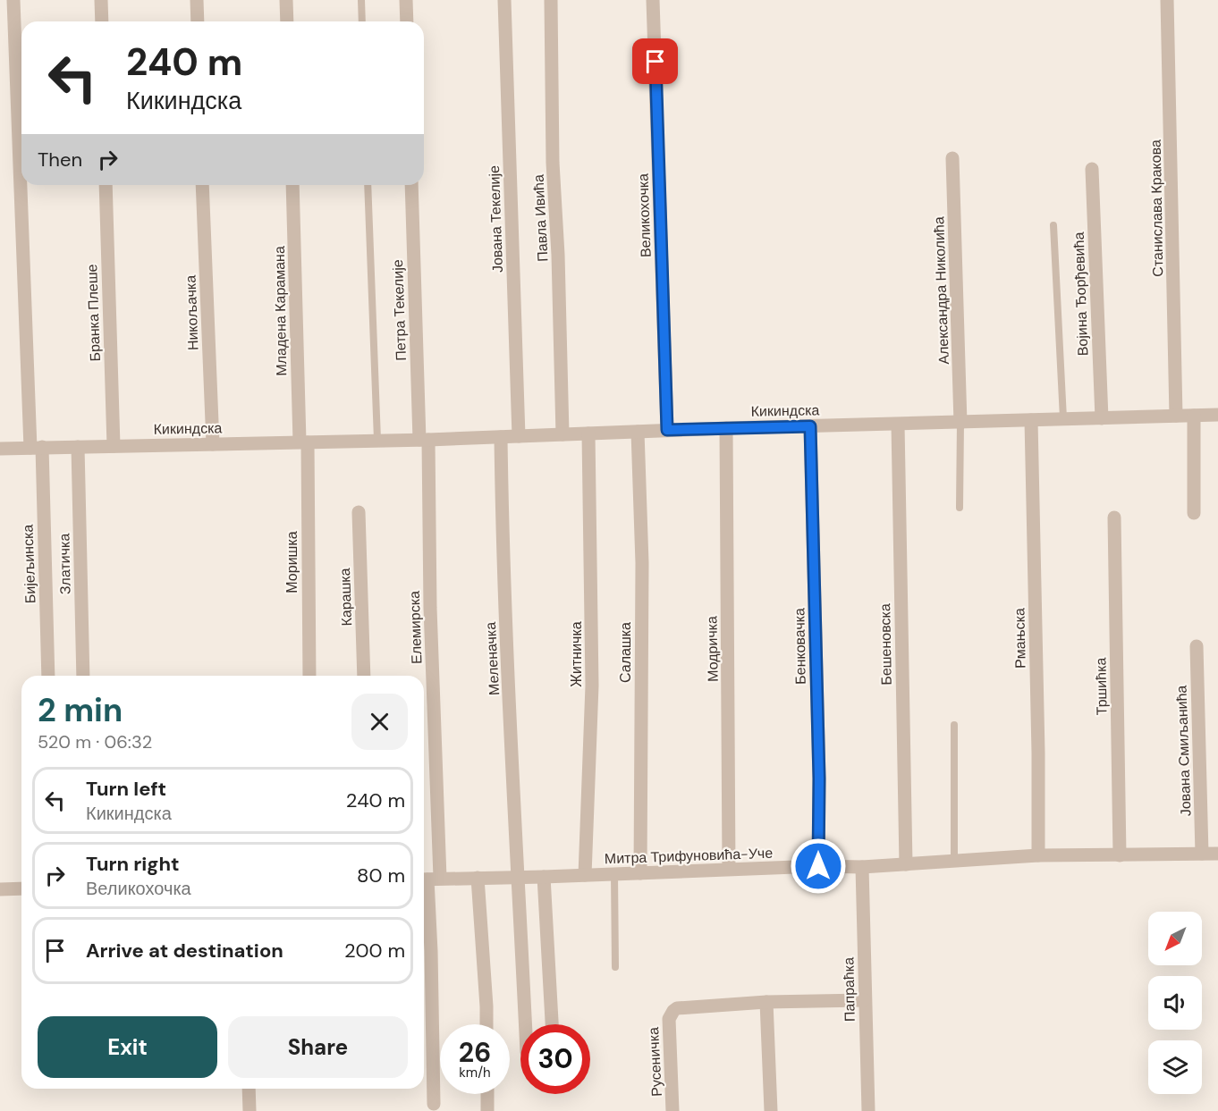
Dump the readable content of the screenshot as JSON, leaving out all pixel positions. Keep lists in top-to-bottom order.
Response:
{
  "streets": {
    "street": [
      "Станислава Кракова",
      "Великохочка",
      "Павла Ивића",
      "Јована Текелије",
      "Александра Николића",
      "Војина Ђорђевића",
      "Петра Текелије",
      "Младена Карамана",
      "Бранка Плеше",
      "Никољачка",
      "Кикиндска",
      "Моришка",
      "Бијељинска",
      "Златичка",
      "Карашка",
      "Елемирска",
      "Рмањска",
      "Бешеновска",
      "Бенковачка",
      "Модричка",
      "Салашка",
      "Житничка",
      "Меленачка",
      "Тршићка",
      "Јована Смиљанића",
      "Митра Трифуновића-Уче",
      "Папраћка",
      "Русеничка"
    ]
  },
  "crossings": [
    ["Станислава Кракова", "Кикиндска"],
    ["Великохочка", "Кикиндска"],
    ["Павла Ивића", "Кикиндска"],
    ["Јована Текелије", "Кикиндска"],
    ["Александра Николића", "Кикиндска"],
    ["Војина Ђорђевића", "Кикиндска"],
    ["Петра Текелије", "Кикиндска"],
    ["Петра Текелије", "Елемирска"],
    ["Младена Карамана", "Кикиндска"],
    ["Младена Карамана", "Моришка"],
    ["Бранка Плеше", "Кикиндска"],
    ["Никољачка", "Кикиндска"],
    ["Кикиндска", "Моришка"],
    ["Кикиндска", "Бијељинска"],
    ["Кикиндска", "Златичка"],
    ["Кикиндска", "Елемирска"],
    ["Кикиндска", "Рмањска"],
    ["Кикиндска", "Бешеновска"],
    ["Кикиндска", "Бенковачка"],
    ["Кикиндска", "Модричка"],
    ["Кикиндска", "Салашка"],
    ["Кикиндска", "Житничка"],
    ["Кикиндска", "Меленачка"],
    ["Елемирска", "Митра Трифуновића-Уче"],
    ["Рмањска", "Митра Трифуновића-Уче"],
    ["Бешеновска", "Митра Трифуновића-Уче"],
    ["Бенковачка", "Митра Трифуновића-Уче"],
    ["Модричка", "Митра Трифуновића-Уче"],
    ["Салашка", "Митра Трифуновића-Уче"],
    ["Житничка", "Митра Трифуновића-Уче"],
    ["Меленачка", "Митра Трифуновића-Уче"],
    ["Тршићка", "Митра Трифуновића-Уче"],
    ["Јована Смиљанића", "Митра Трифуновића-Уче"],
    ["Митра Трифуновића-Уче", "Папраћка"],
    ["Папраћка", "Русеничка"]
  ],
  "north": "bottom left",
  "page": {
    "turn": ["240 m", "Кикиндска"],
    "then": "Then",
    "heading": ["2 min", "520 m · 06:32"],
    "list": [
      {
        "name": "Turn left",
        "note": "Кикиндска",
        "value": "240 m"
      },
      {
        "name": "Turn right",
        "note": "Великохочка",
        "value": "80 m"
      },
      {
        "name": "Arrive at destination",
        "value": "200 m"
      }
    ],
    "buttons": ["Exit", "Share"],
    "speed": "26 km/h",
    "limit": "30"
  }
}
